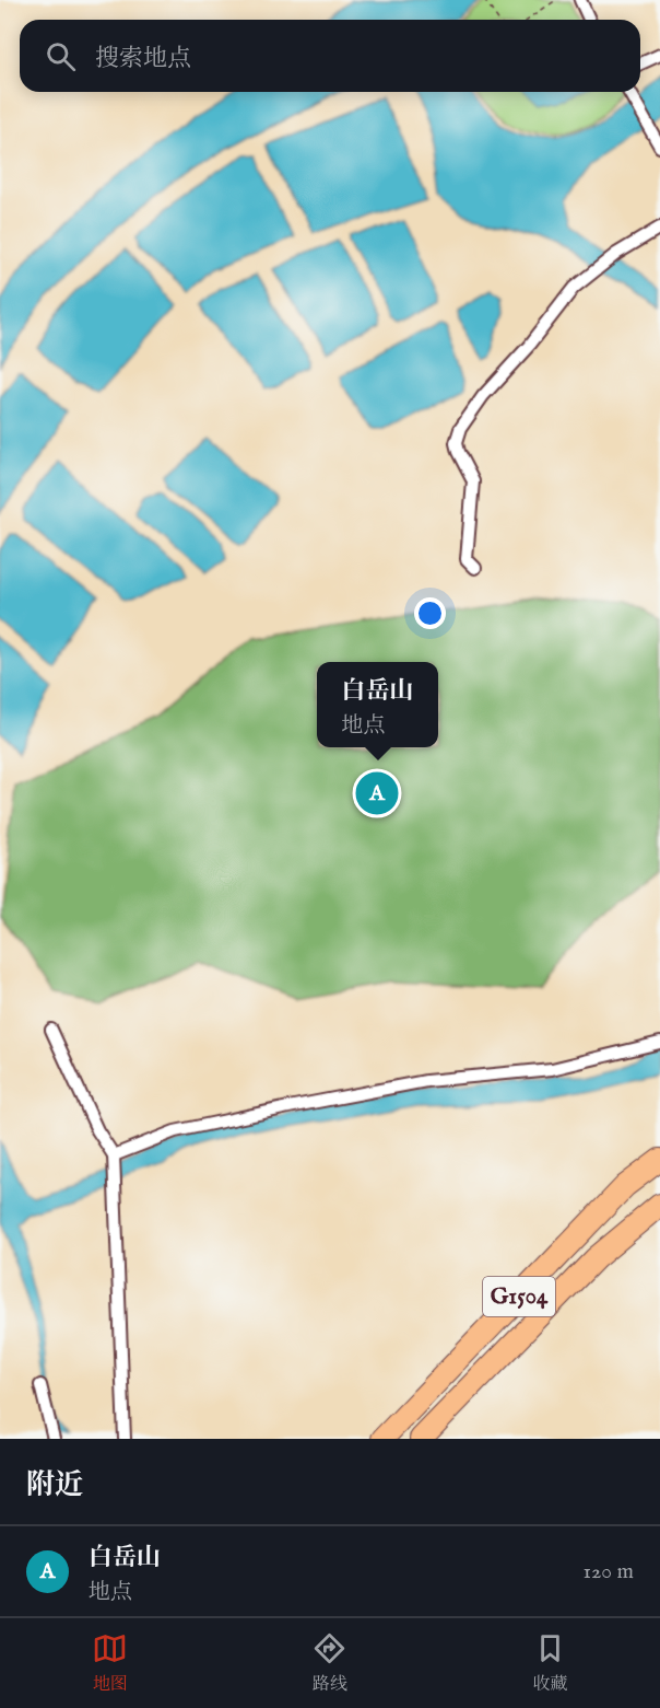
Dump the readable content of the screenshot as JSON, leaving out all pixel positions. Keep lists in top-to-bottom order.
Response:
{
  "streets": {
    "highway": ["G1504"]
  },
  "page": {
    "search": "搜索地点",
    "popup": ["白岳山", "地点"],
    "pins": "A",
    "heading": "附近",
    "list": [
      {
        "mark": "A",
        "name": "白岳山",
        "note": "地点",
        "value": "120 m"
      }
    ],
    "nav": ["地图", "路线", "收藏"]
  }
}
